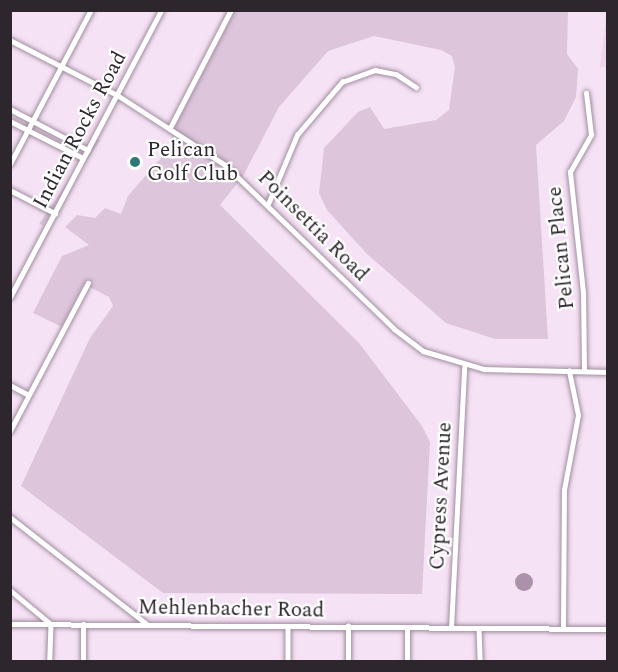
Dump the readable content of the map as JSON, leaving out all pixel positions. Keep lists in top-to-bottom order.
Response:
{
  "streets": {
    "street": [
      "Indian Rocks Road",
      "Poinsettia Road",
      "Pelican Place",
      "Cypress Avenue",
      "Mehlenbacher Road"
    ]
  },
  "crossings": [
    ["Indian Rocks Road", "Poinsettia Road"],
    ["Poinsettia Road", "Pelican Place"],
    ["Poinsettia Road", "Cypress Avenue"],
    ["Cypress Avenue", "Mehlenbacher Road"]
  ],
  "places": ["Pelican Golf Club"]
}
